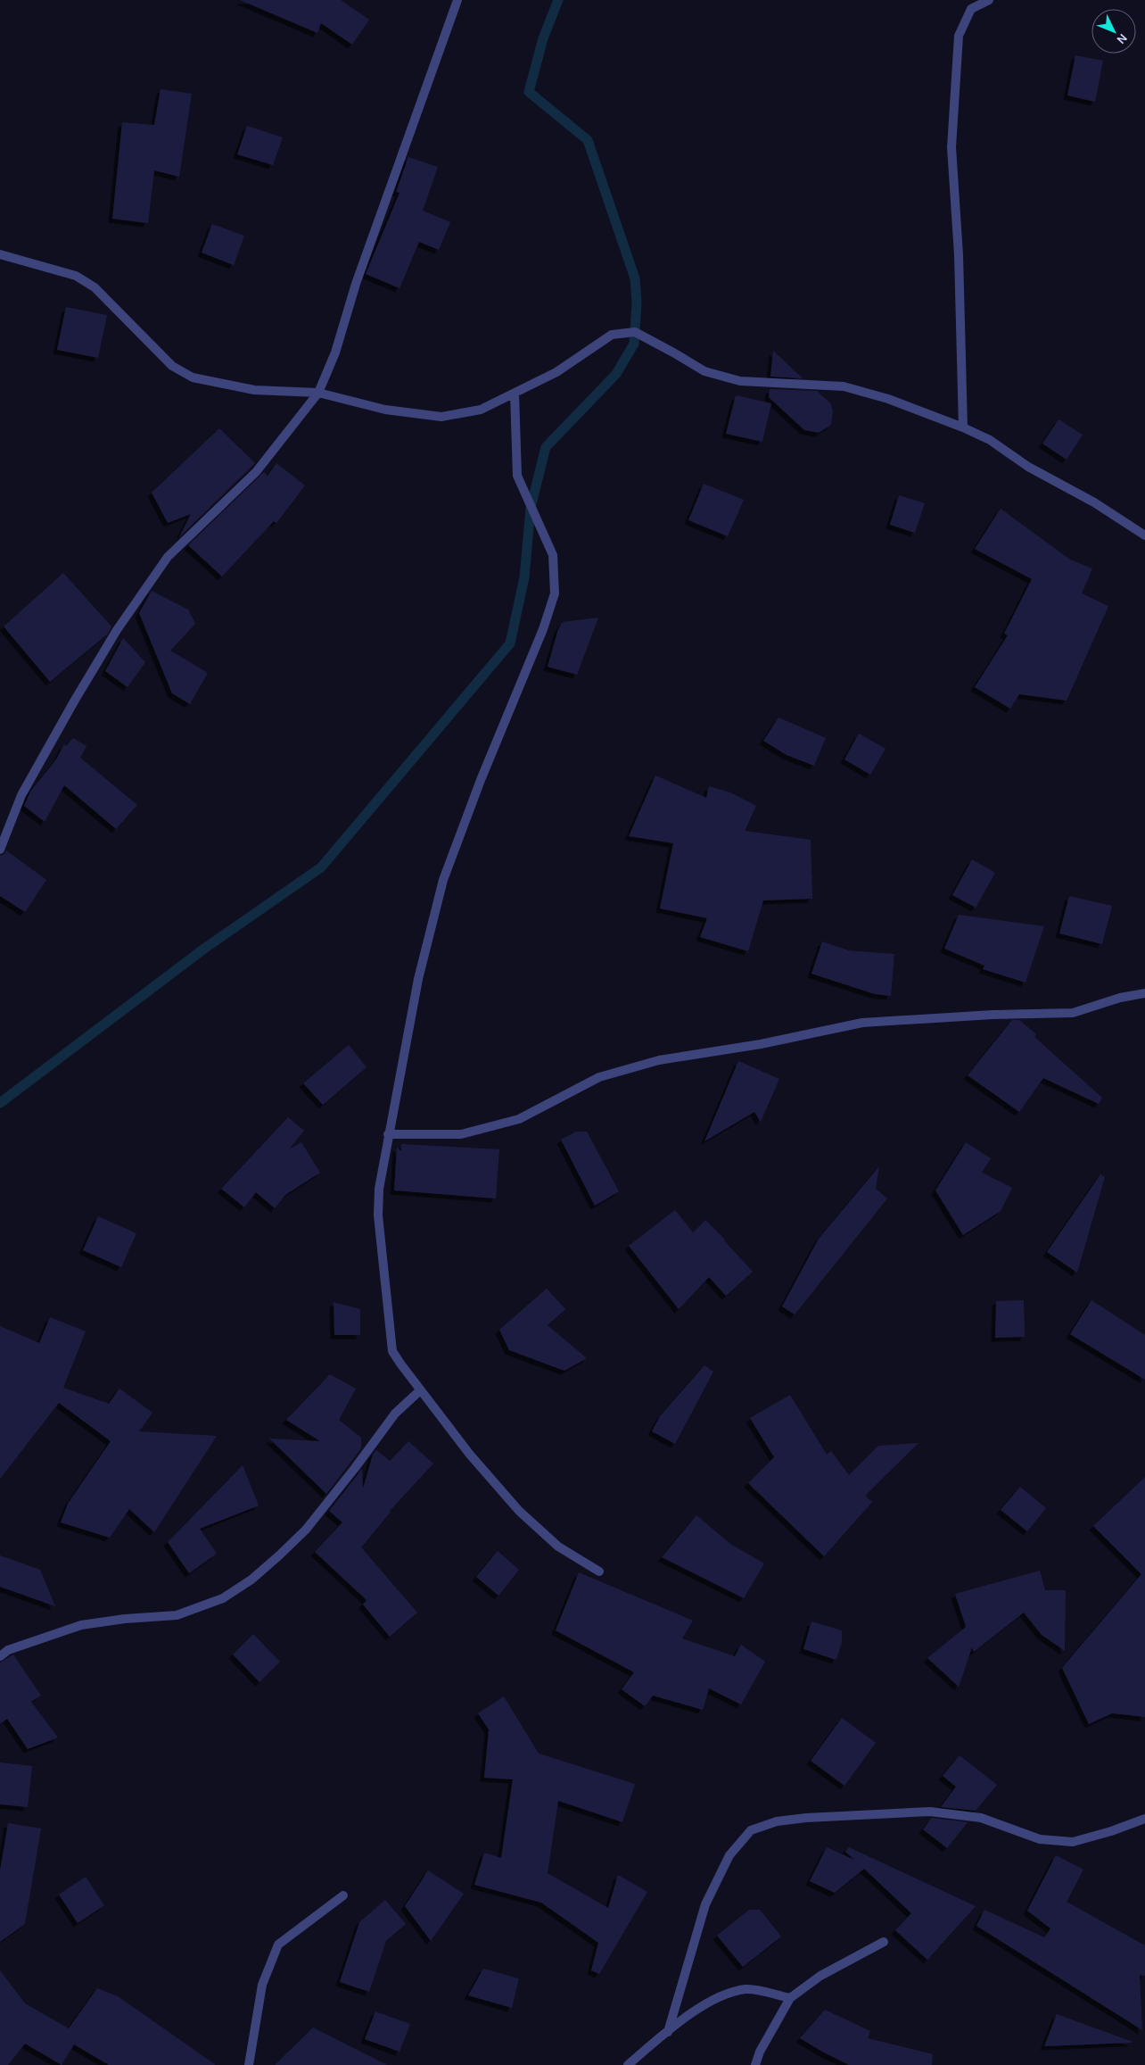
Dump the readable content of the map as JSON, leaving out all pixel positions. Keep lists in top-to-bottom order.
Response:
{
  "north": "bottom right"
}
